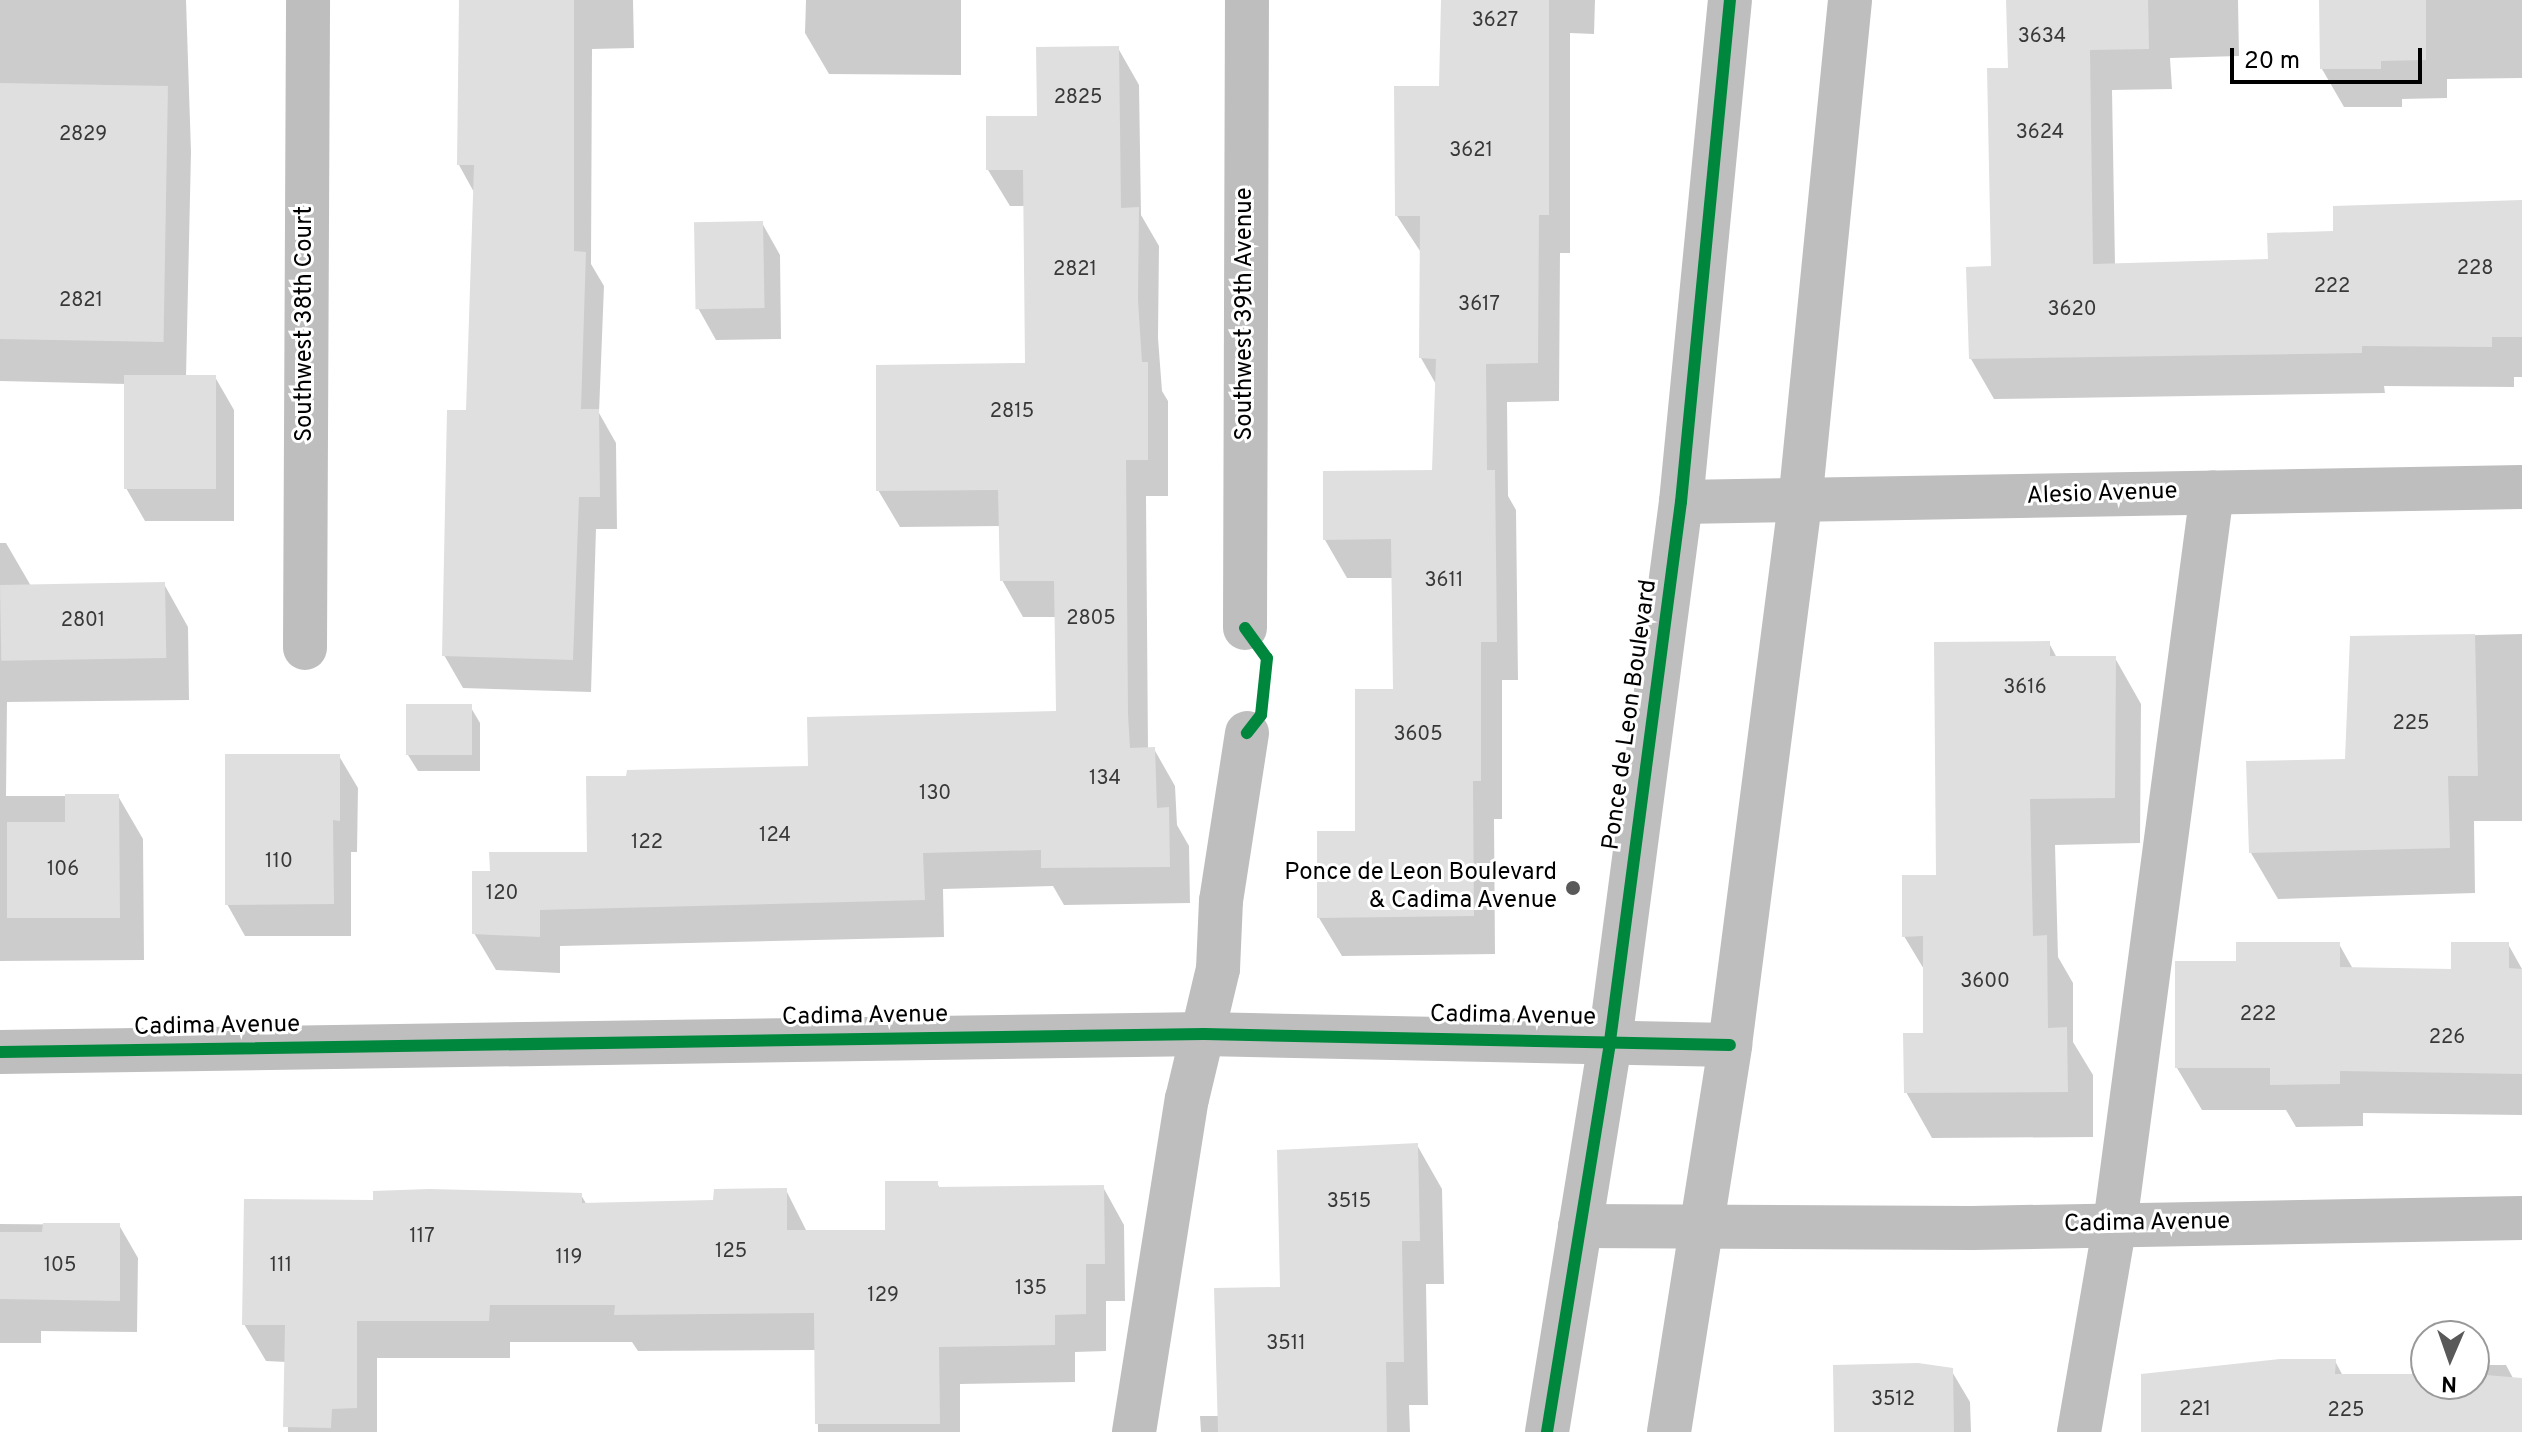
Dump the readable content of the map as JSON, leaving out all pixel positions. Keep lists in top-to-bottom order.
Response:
{
  "streets": {
    "street": [
      "Southwest 39th Avenue",
      "Southwest 38th Court",
      "Alesio Avenue",
      "Ponce de Leon Boulevard",
      "Cadima Avenue"
    ]
  },
  "crossings": [
    ["Alesio Avenue", "Ponce de Leon Boulevard"],
    ["Ponce de Leon Boulevard", "Cadima Avenue"]
  ],
  "places": ["Ponce de Leon Boulevard & Cadima Avenue"],
  "house_numbers": [
    "3627",
    "3634",
    "2825",
    "3624",
    "2829",
    "3621",
    "228",
    "2821",
    "222",
    "2821",
    "3617",
    "3620",
    "2815",
    "3611",
    "2805",
    "2801",
    "3616",
    "225",
    "3605",
    "134",
    "130",
    "124",
    "122",
    "110",
    "106",
    "120",
    "3600",
    "222",
    "226",
    "3515",
    "117",
    "125",
    "119",
    "105",
    "111",
    "135",
    "129",
    "3511",
    "3512",
    "221",
    "225"
  ],
  "scale_bar": "20 m",
  "north": "bottom"
}
